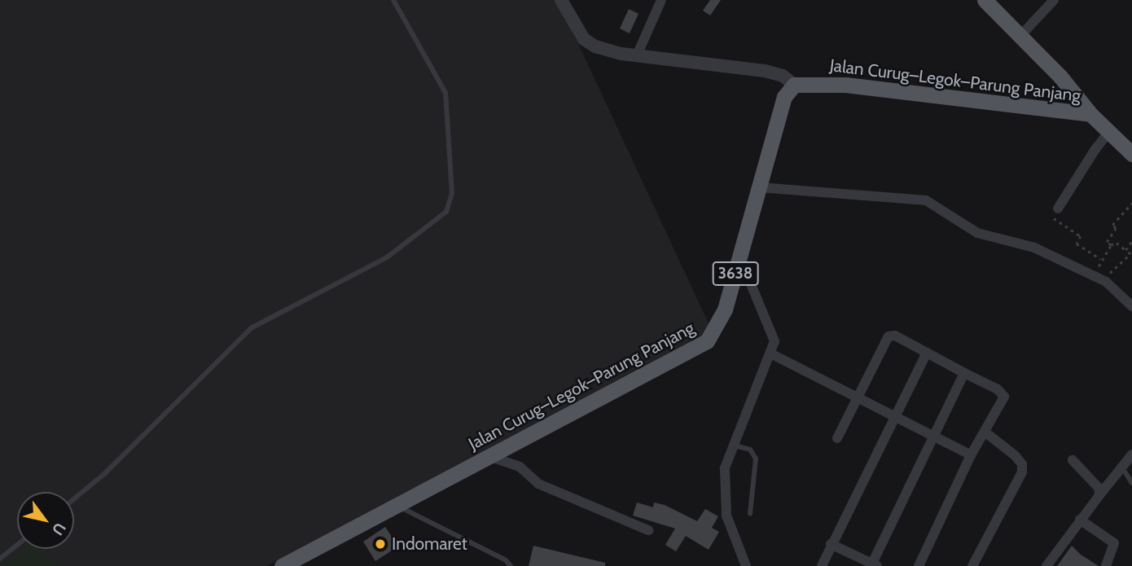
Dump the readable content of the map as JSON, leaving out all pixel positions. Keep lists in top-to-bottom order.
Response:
{
  "streets": {
    "main road": ["Jalan Curug–Legok–Parung Panjang", "3638"]
  },
  "places": ["Indomaret"],
  "north": "bottom right"
}
